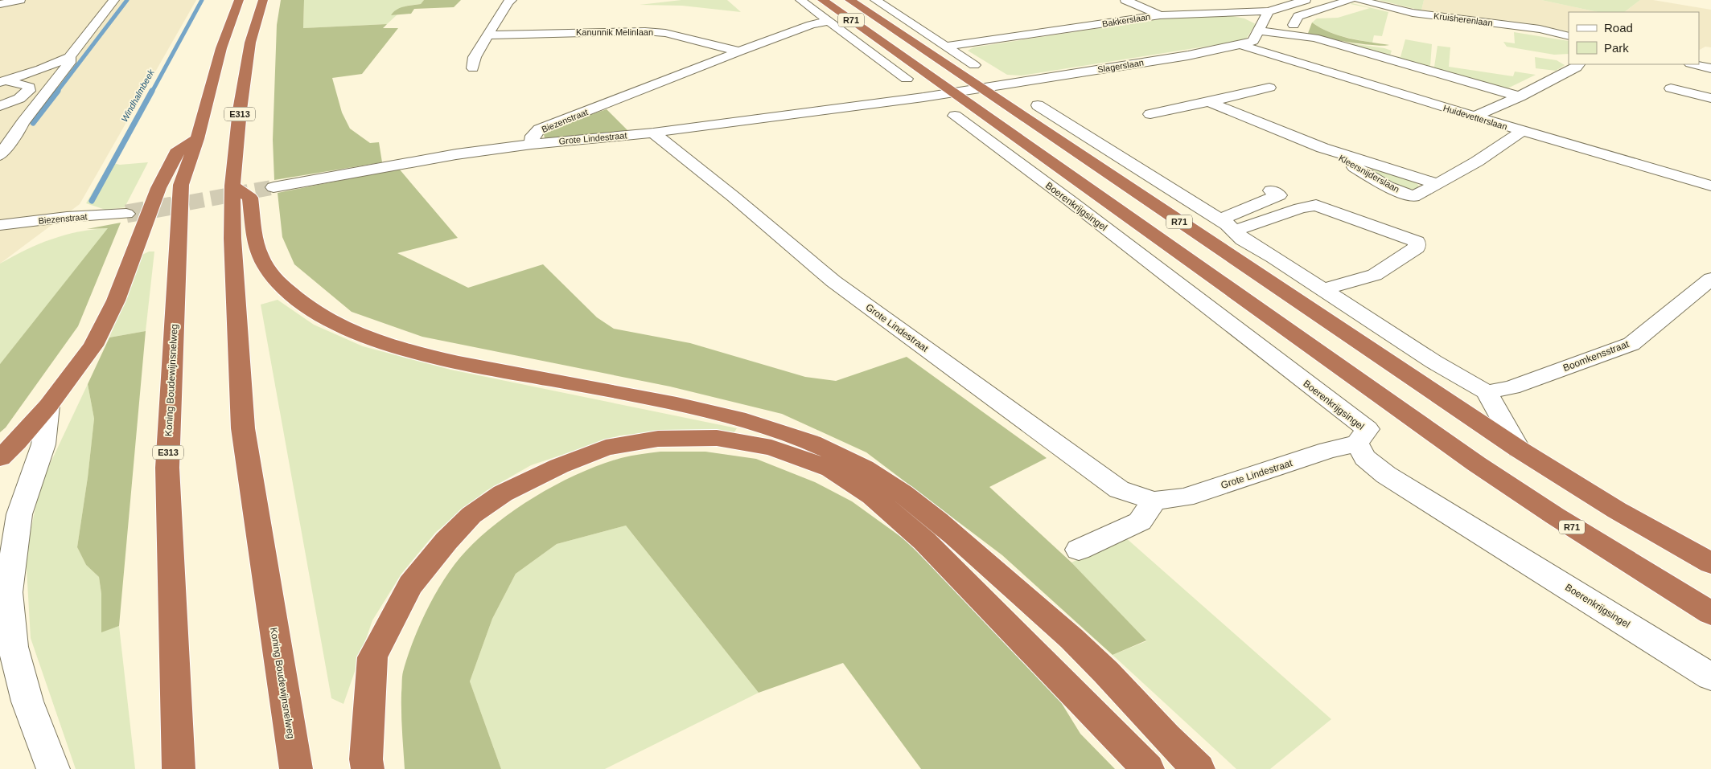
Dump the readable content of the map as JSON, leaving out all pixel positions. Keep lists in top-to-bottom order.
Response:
{
  "streets": {
    "highway": [
      "R71",
      "E313",
      "Boerenkrijgsingel",
      "Koning Boudewijnsnelweg"
    ],
    "street": [
      "Kruisherenlaan",
      "Bakkerslaan",
      "Kanunnik Melinlaan",
      "Slagerslaan",
      "Huidevetterslaan",
      "Biezenstraat",
      "Grote Lindestraat",
      "Kleersnijderslaan",
      "Boomkensstraat"
    ]
  },
  "crossings": [
    ["R71", "Slagerslaan"],
    ["Bakkerslaan", "Slagerslaan"],
    ["Kanunnik Melinlaan", "Biezenstraat"],
    ["Slagerslaan", "Huidevetterslaan"],
    ["Slagerslaan", "Grote Lindestraat"],
    ["Slagerslaan", "Boerenkrijgsingel"],
    ["Huidevetterslaan", "Kleersnijderslaan"],
    ["Biezenstraat", "Grote Lindestraat"],
    ["Biezenstraat", "Boerenkrijgsingel"],
    ["Grote Lindestraat", "Boerenkrijgsingel"]
  ],
  "water": ["Windhalmbeek"],
  "legend": ["Road", "Park"]
}
